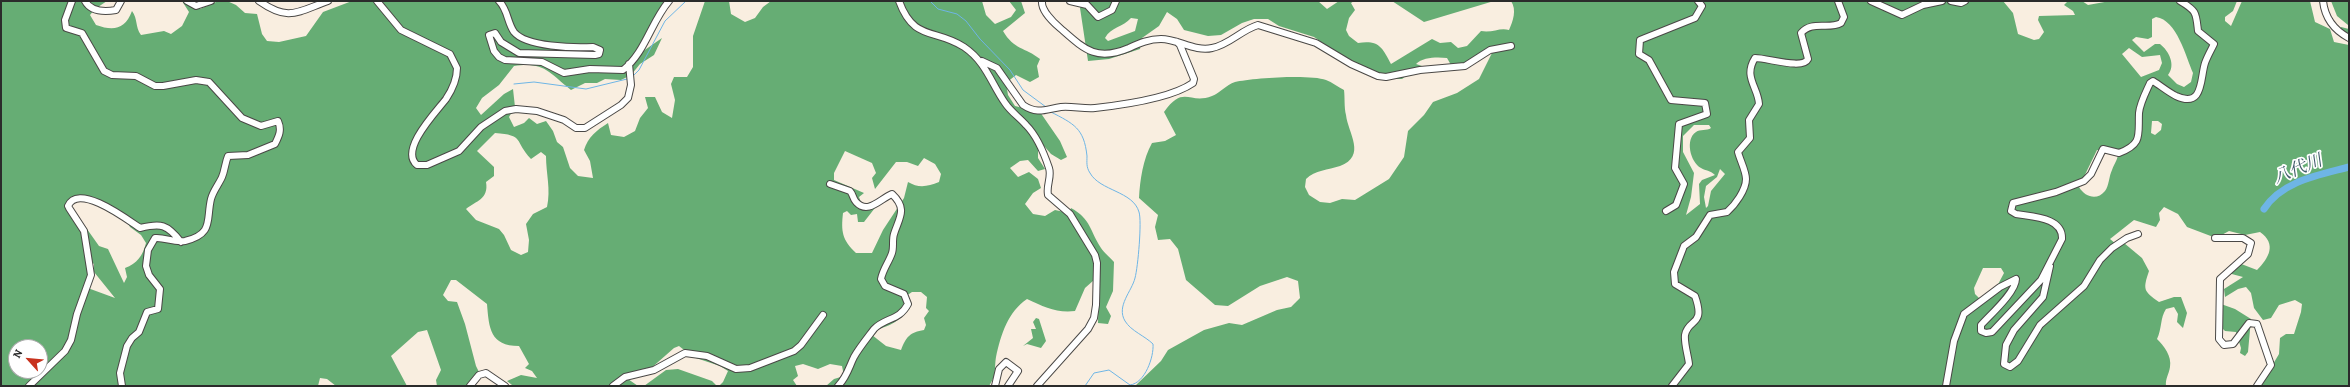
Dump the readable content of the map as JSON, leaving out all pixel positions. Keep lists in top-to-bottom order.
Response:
{
  "water": ["八代川"],
  "north": "top left"
}
